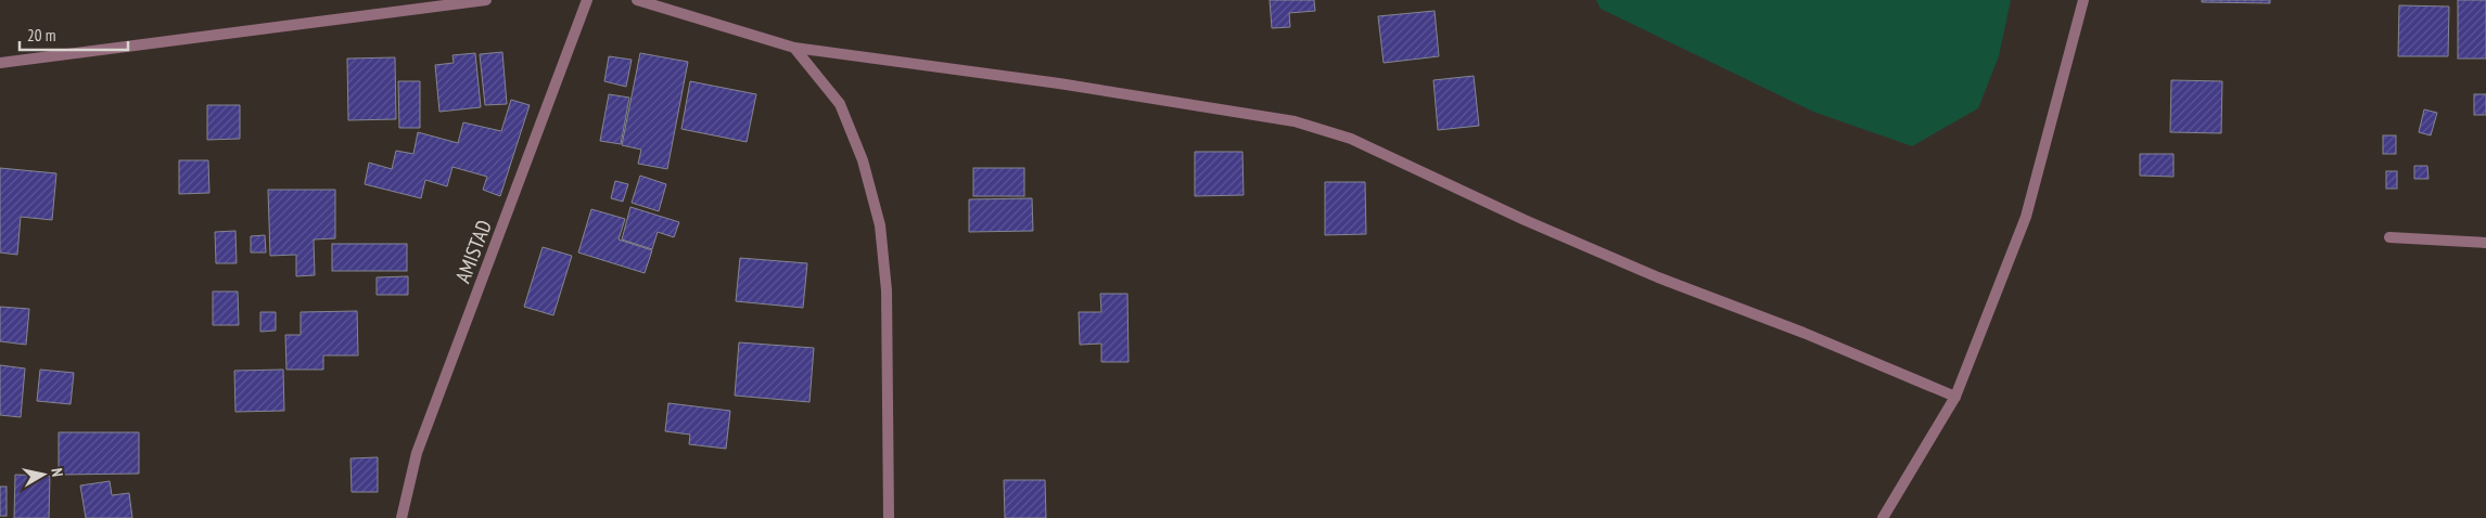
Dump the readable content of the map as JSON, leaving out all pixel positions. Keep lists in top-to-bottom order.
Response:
{
  "streets": {
    "street": ["AMISTAD"]
  },
  "scale_bar": "20 m",
  "north": "right"
}
